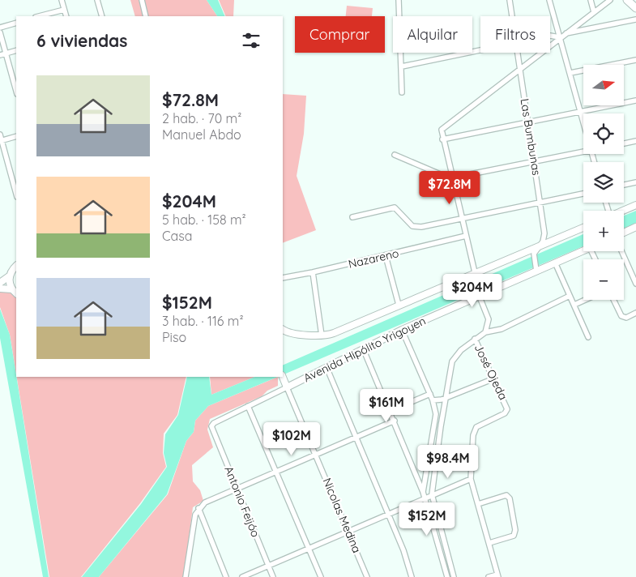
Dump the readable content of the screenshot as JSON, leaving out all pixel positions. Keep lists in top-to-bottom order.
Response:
{
  "streets": {
    "main road": ["Avenida Hipólito Yrigoyen"],
    "street": [
      "Las Bumbunas",
      "Nazareno",
      "José Ojeda",
      "Antonio Feijóo",
      "Nicolas Medina"
    ]
  },
  "crossings": [
    ["Avenida Hipólito Yrigoyen", "Nicolas Medina"]
  ],
  "north": "right",
  "page": {
    "chip": ["Comprar", "Alquilar", "Filtros"],
    "heading": "6 viviendas",
    "map_buttons": ["+", "−"],
    "list": [
      {
        "name": "$72.8M",
        "note": "2 hab. · 70 m² · Manuel Abdo"
      },
      {
        "name": "$204M",
        "note": "5 hab. · 158 m² · Casa"
      },
      {
        "name": "$152M",
        "note": "3 hab. · 116 m² · Piso"
      }
    ],
    "price": [
      "$72.8M",
      "$204M",
      "$161M",
      "$102M",
      "$98.4M",
      "$152M"
    ]
  }
}
